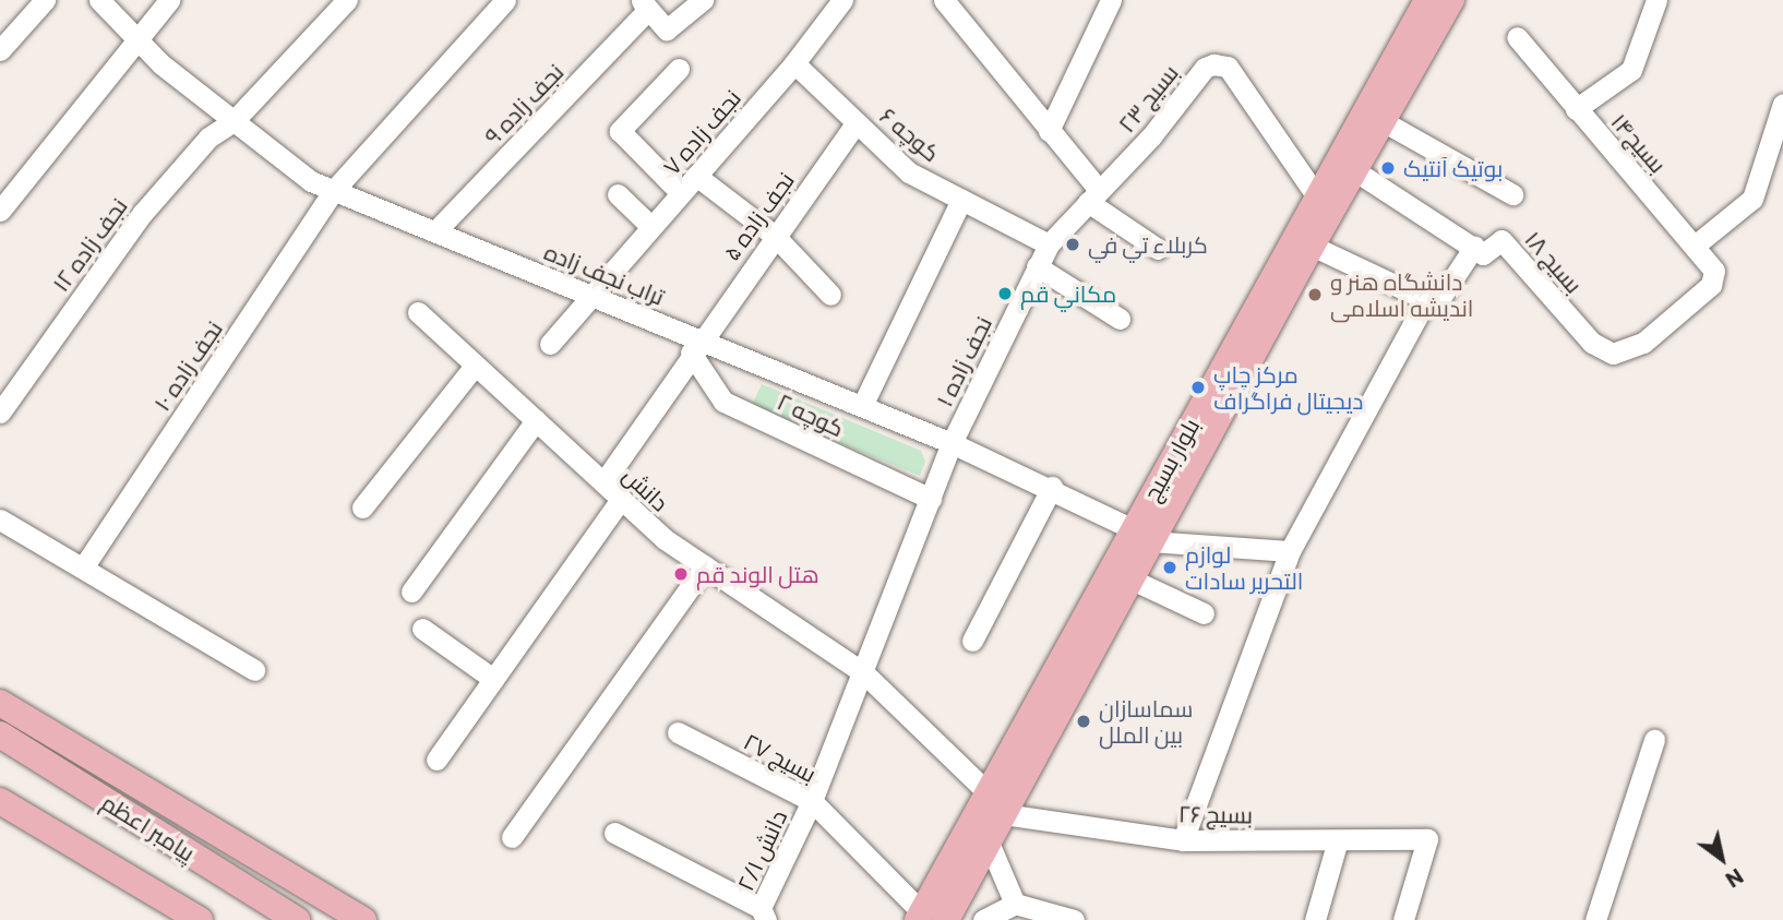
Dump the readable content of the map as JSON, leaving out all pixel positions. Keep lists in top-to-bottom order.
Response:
{
  "streets": {
    "main road": ["بلوار بسیج", "پیامبر اعظم"],
    "street": [
      "بسیج ۲۳",
      "نجف زاده ۹",
      "نجف زاده ۷",
      "کوچه ۶",
      "بسیج۱۴",
      "نجف زاده ۵",
      "نجف زاده ۱۲",
      "بسیج ۱۸",
      "تراب نجف زاده",
      "نجف زاده ۱",
      "نجف زاده ۱۰",
      "کوچه ۲",
      "دانش",
      "بسیج ۲۷",
      "بسیج ۲۶",
      "دانش ۲/۱"
    ]
  },
  "crossings": [
    ["بسیج ۲۳", "نجف زاده ۱"],
    ["بسیج ۲۳", "بلوار بسیج"],
    ["نجف زاده ۹", "تراب نجف زاده"],
    ["نجف زاده ۷", "کوچه ۶"],
    ["نجف زاده ۷", "تراب نجف زاده"],
    ["کوچه ۶", "نجف زاده ۵"],
    ["کوچه ۶", "نجف زاده ۱"],
    ["بسیج۱۴", "بسیج ۱۸"],
    ["نجف زاده ۵", "تراب نجف زاده"],
    ["نجف زاده ۵", "کوچه ۲"],
    ["نجف زاده ۵", "دانش"],
    ["نجف زاده ۱۲", "تراب نجف زاده"],
    ["تراب نجف زاده", "نجف زاده ۱"],
    ["تراب نجف زاده", "نجف زاده ۱۰"],
    ["تراب نجف زاده", "کوچه ۲"],
    ["تراب نجف زاده", "بلوار بسیج"],
    ["نجف زاده ۱", "کوچه ۲"],
    ["نجف زاده ۱", "دانش ۲/۱"],
    ["بلوار بسیج", "دانش"],
    ["بلوار بسیج", "بسیج ۲۷"],
    ["بلوار بسیج", "بسیج ۲۶"],
    ["دانش", "دانش ۲/۱"],
    ["بسیج ۲۷", "دانش ۲/۱"]
  ],
  "places": [
    "بوتیک آنتیک",
    "كربلاء تي في",
    "مكاني قم",
    "دانشگاه هنر و اندیشه اسلامی",
    "مرکز چاپ دیجیتال فراگراف",
    "لوازم التحریر سادات",
    "هتل الوند قم",
    "سماسازان بین الملل"
  ],
  "north": "bottom right"
}
